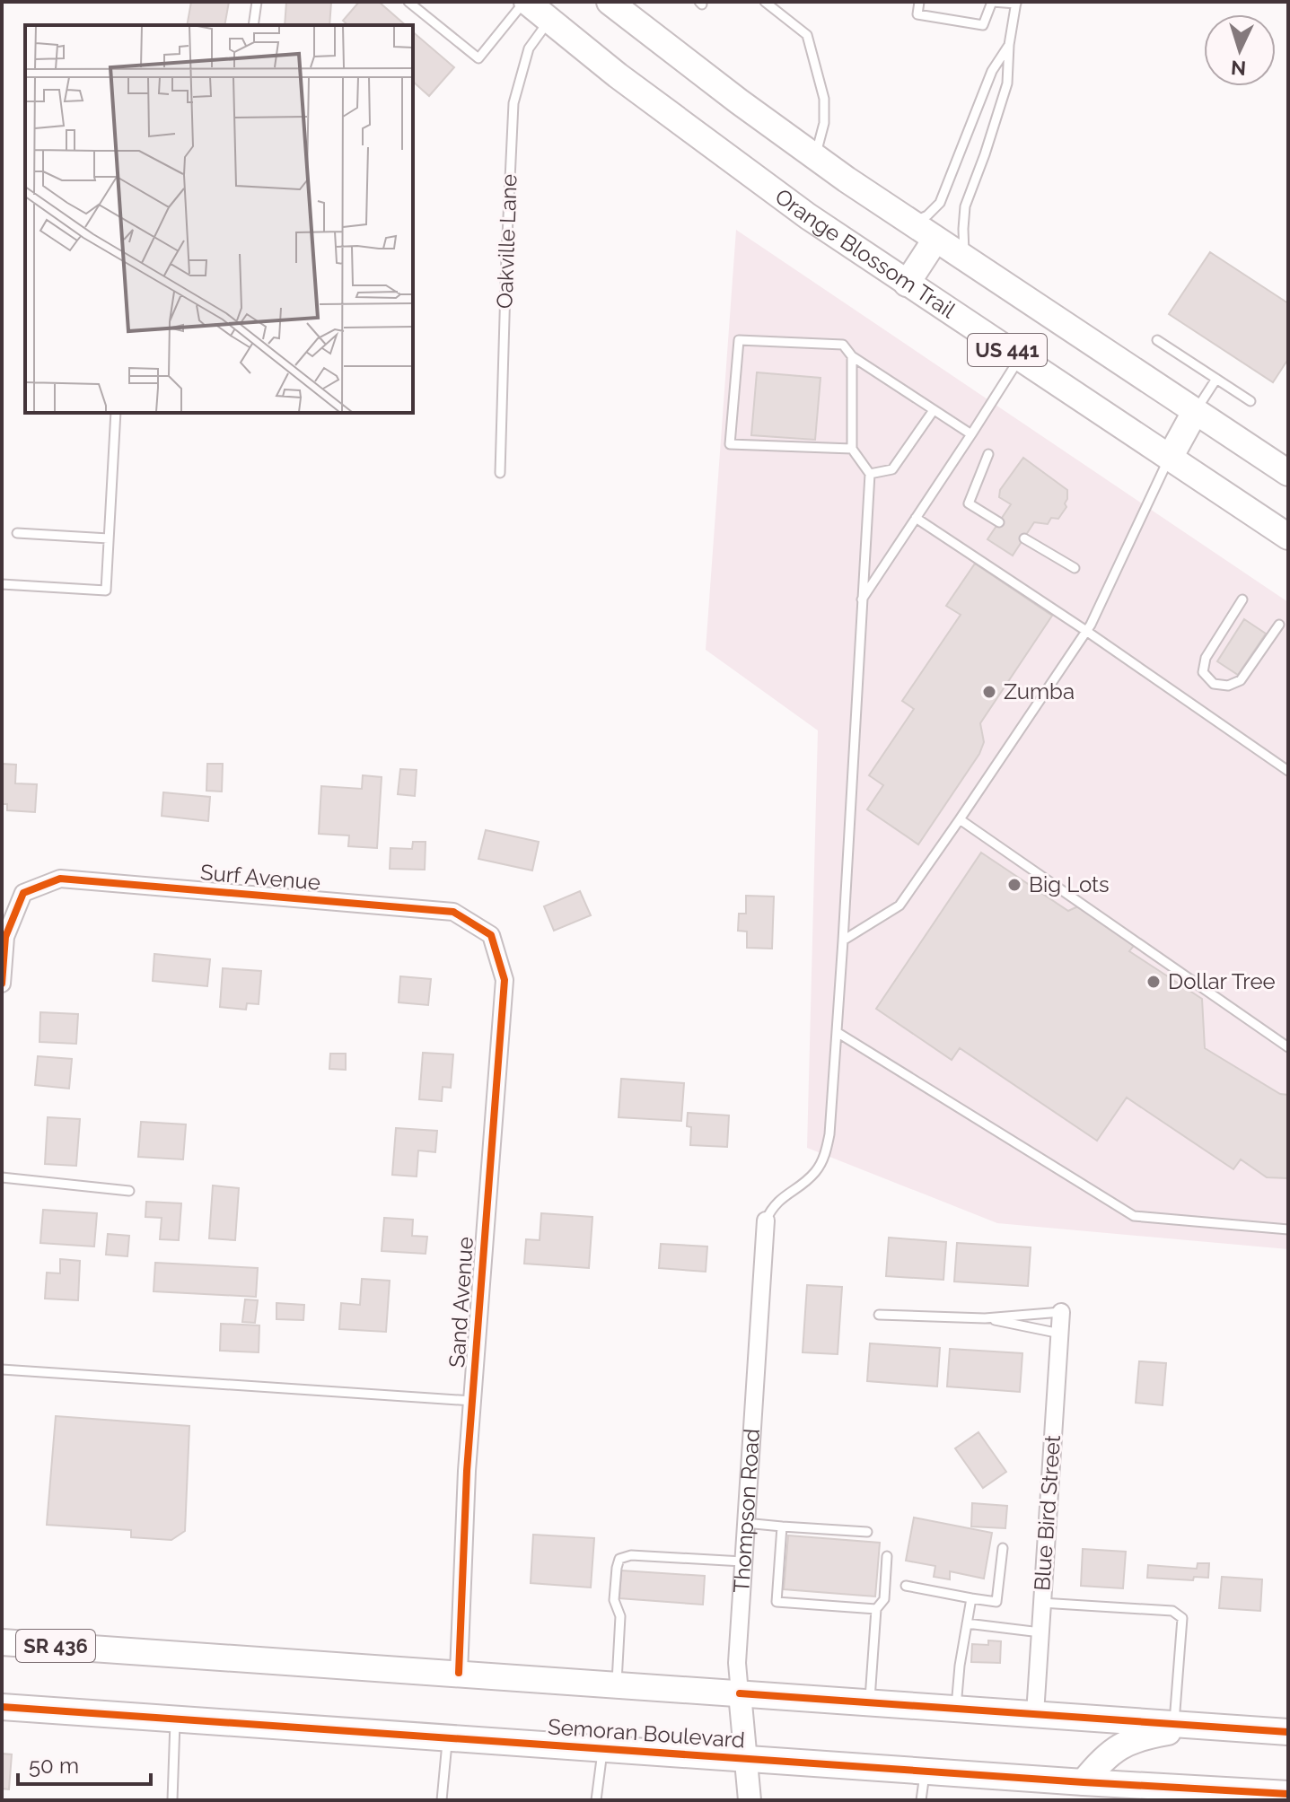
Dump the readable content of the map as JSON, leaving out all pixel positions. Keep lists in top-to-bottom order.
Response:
{
  "streets": {
    "main road": [
      "Orange Blossom Trail",
      "US 441",
      "SR 436",
      "Semoran Boulevard"
    ],
    "street": [
      "Surf Avenue",
      "Sand Avenue",
      "Thompson Road",
      "Blue Bird Street"
    ],
    "lane": ["Oakville Lane"]
  },
  "crossings": [
    ["Oakville Lane", "Orange Blossom Trail"],
    ["Surf Avenue", "Sand Avenue"],
    ["Sand Avenue", "SR 436"],
    ["Thompson Road", "SR 436"],
    ["Thompson Road", "Semoran Boulevard"],
    ["Blue Bird Street", "SR 436"]
  ],
  "places": ["Zumba", "Big Lots", "Dollar Tree"],
  "scale_bar": "50 m",
  "north": "bottom"
}
